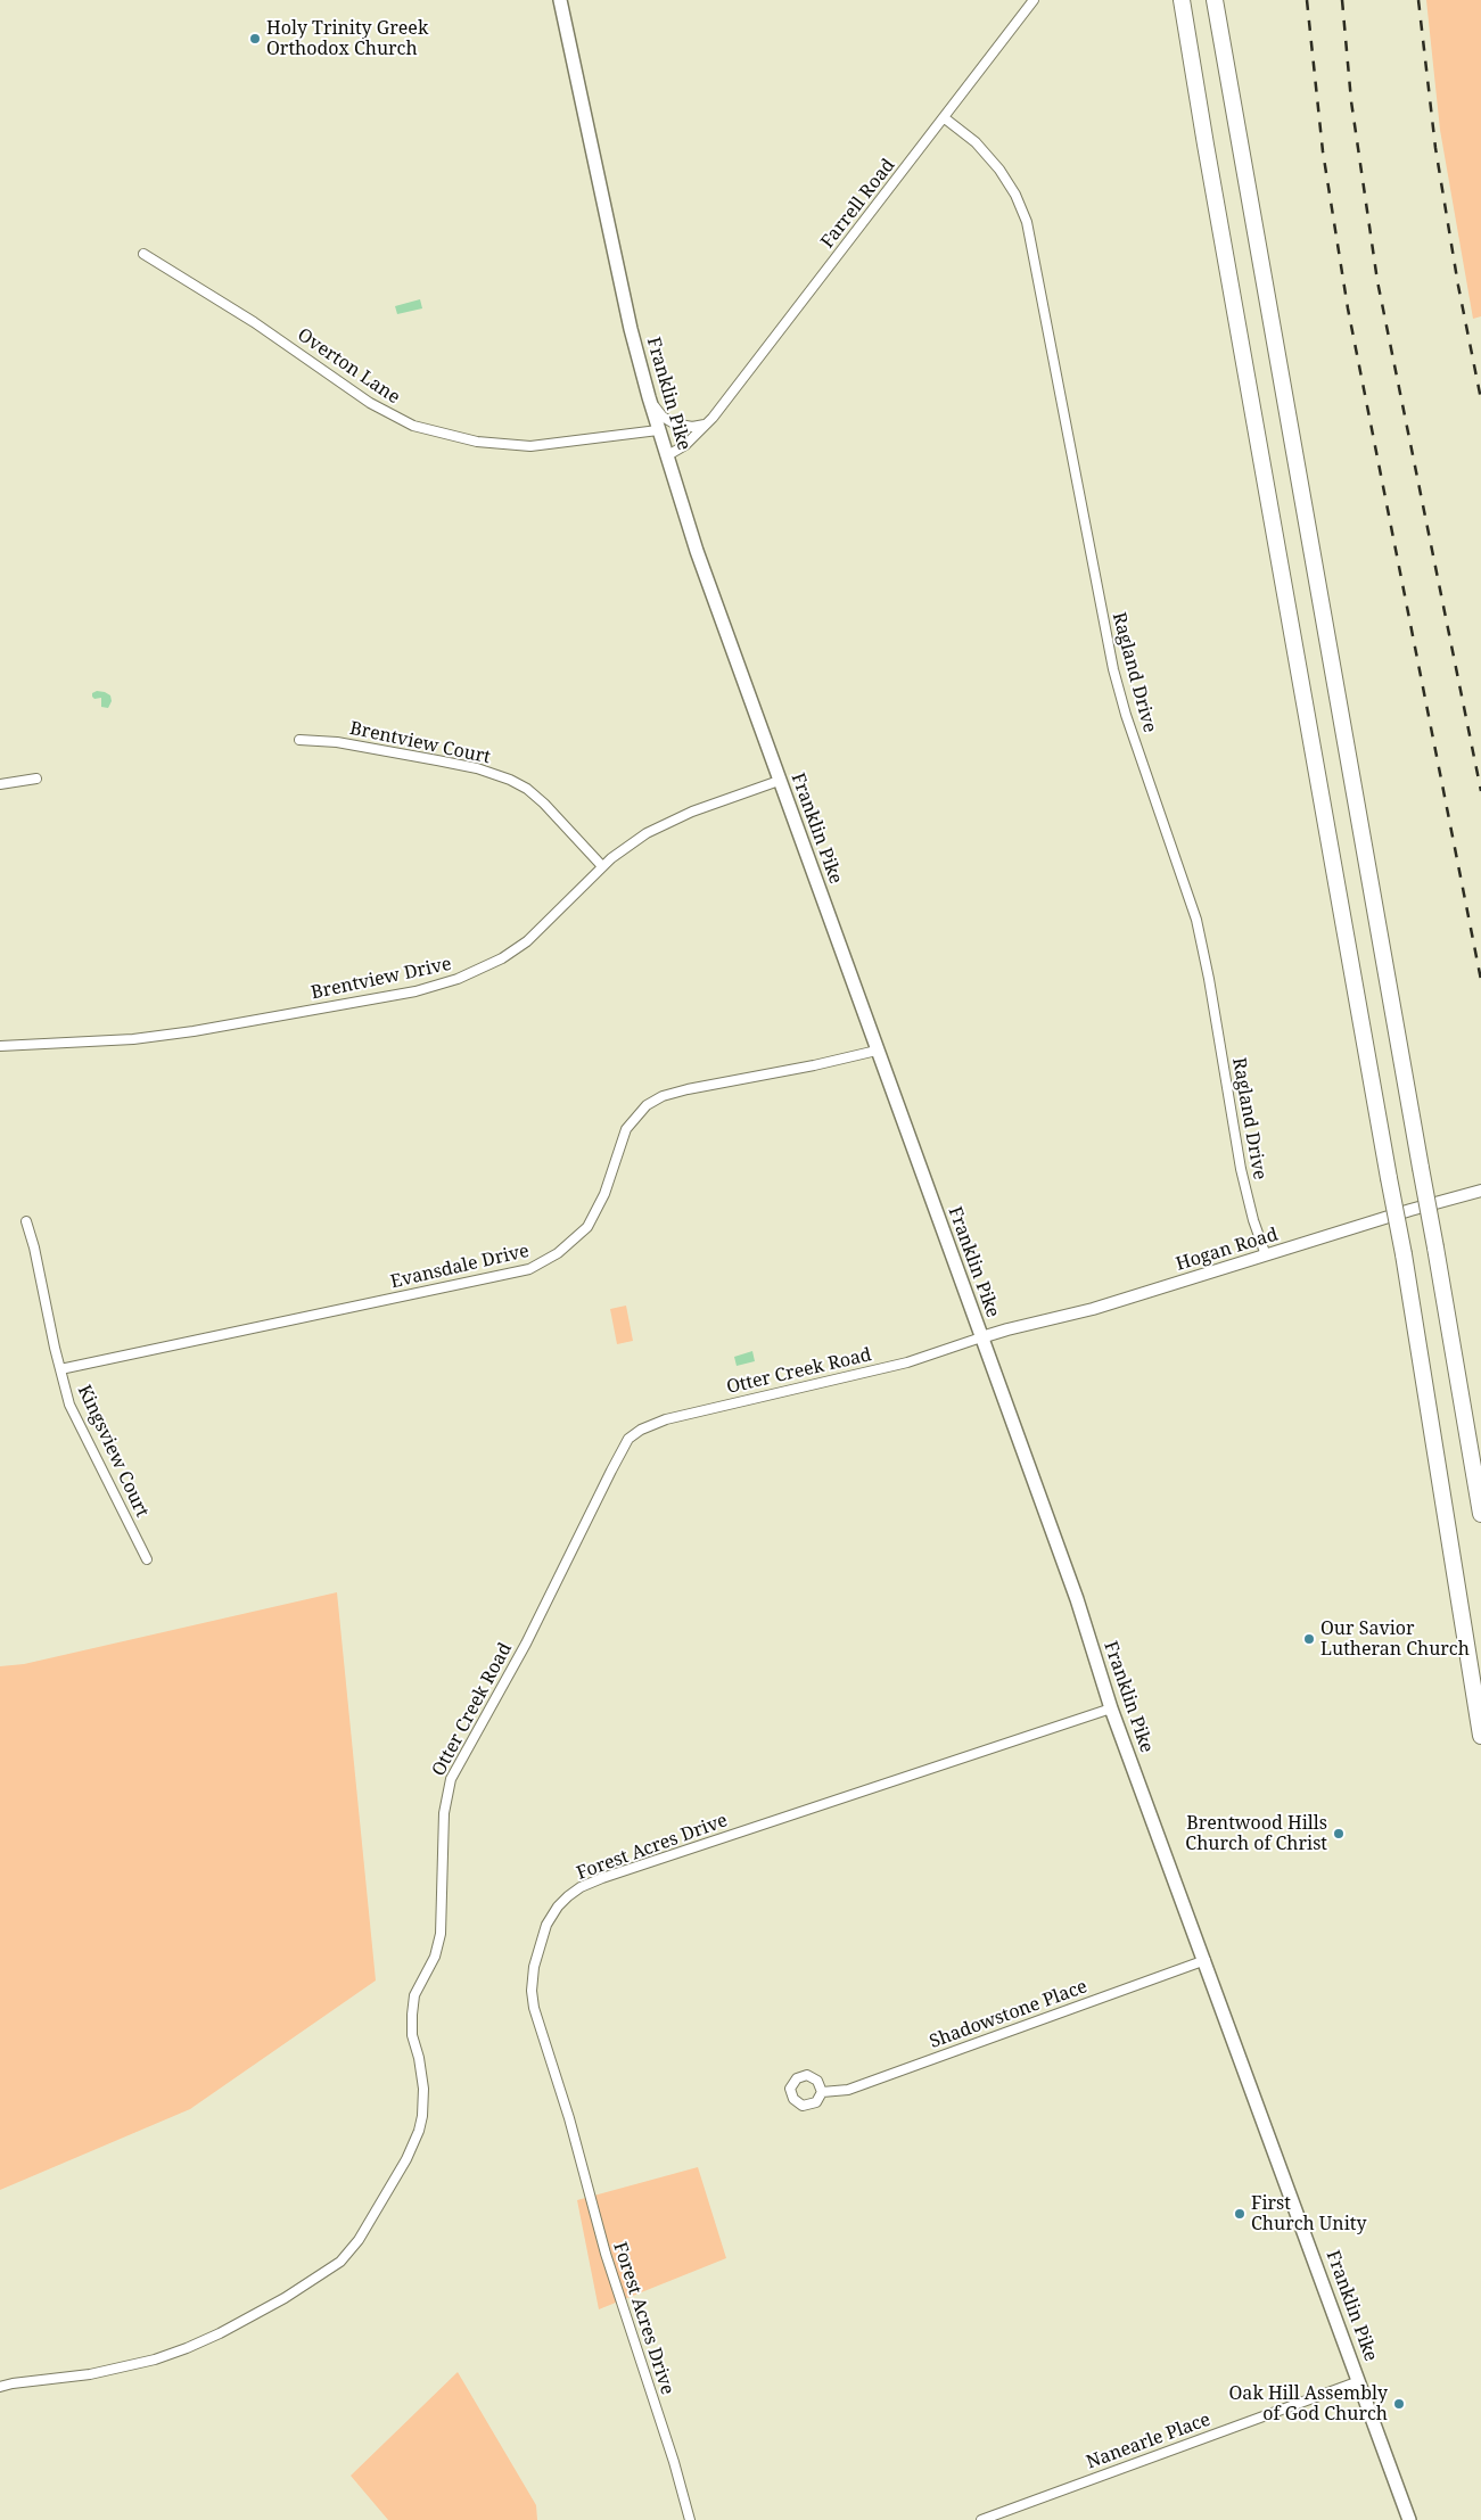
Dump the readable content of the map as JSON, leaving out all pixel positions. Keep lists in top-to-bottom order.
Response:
{
  "streets": {
    "main road": ["Franklin Pike"],
    "street": [
      "Farrell Road",
      "Overton Lane",
      "Ragland Drive",
      "Brentview Court",
      "Brentview Drive",
      "Hogan Road",
      "Evansdale Drive",
      "Otter Creek Road",
      "Kingsview Court",
      "Forest Acres Drive",
      "Shadowstone Place",
      "Nanearle Place"
    ]
  },
  "crossings": [
    ["Farrell Road", "Franklin Pike"],
    ["Farrell Road", "Ragland Drive"],
    ["Overton Lane", "Franklin Pike"],
    ["Franklin Pike", "Brentview Drive"],
    ["Franklin Pike", "Hogan Road"],
    ["Franklin Pike", "Evansdale Drive"],
    ["Franklin Pike", "Otter Creek Road"],
    ["Franklin Pike", "Forest Acres Drive"],
    ["Franklin Pike", "Shadowstone Place"],
    ["Franklin Pike", "Nanearle Place"],
    ["Ragland Drive", "Hogan Road"],
    ["Brentview Court", "Brentview Drive"],
    ["Hogan Road", "Otter Creek Road"],
    ["Evansdale Drive", "Kingsview Court"]
  ],
  "places": [
    "Holy Trinity Greek Orthodox Church",
    "Our Savior Lutheran Church",
    "Brentwood Hills Church of Christ",
    "First Church Unity",
    "Oak Hill Assembly of God Church"
  ]
}
